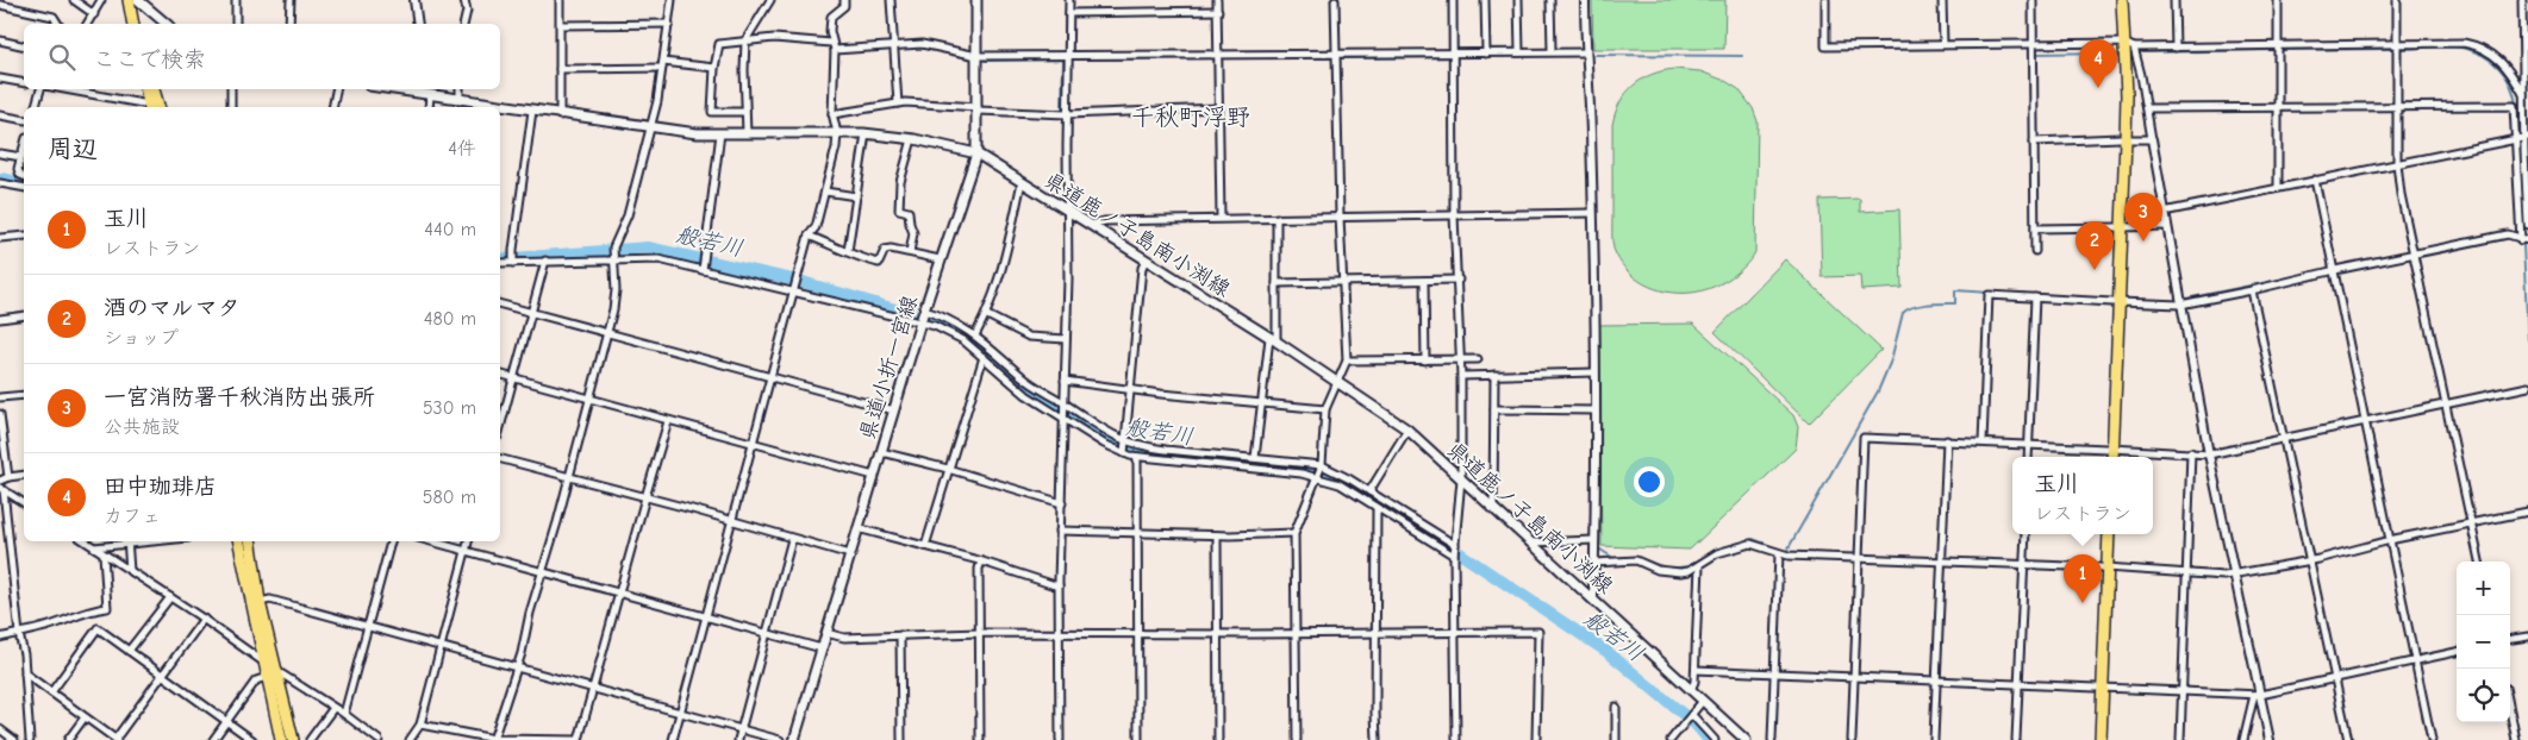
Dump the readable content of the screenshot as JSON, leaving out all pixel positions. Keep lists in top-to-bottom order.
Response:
{
  "streets": {
    "main road": ["県道鹿ノ子島南小渕線", "県道小折一宮線"]
  },
  "crossings": [
    ["県道鹿ノ子島南小渕線", "県道小折一宮線"]
  ],
  "districts": ["千秋町浮野"],
  "water": ["般若川"],
  "page": {
    "search": "ここで検索",
    "pins": [
      "4",
      "3",
      "2",
      "1"
    ],
    "heading": ["周辺", "4件"],
    "list": [
      {
        "mark": "1",
        "name": "玉川",
        "note": "レストラン",
        "value": "440 m"
      },
      {
        "mark": "2",
        "name": "酒のマルマタ",
        "note": "ショップ",
        "value": "480 m"
      },
      {
        "mark": "3",
        "name": "一宮消防署千秋消防出張所",
        "note": "公共施設",
        "value": "530 m"
      },
      {
        "mark": "4",
        "name": "田中珈琲店",
        "note": "カフェ",
        "value": "580 m"
      }
    ],
    "popup": ["玉川", "レストラン"],
    "map_buttons": ["+", "−"]
  }
}
